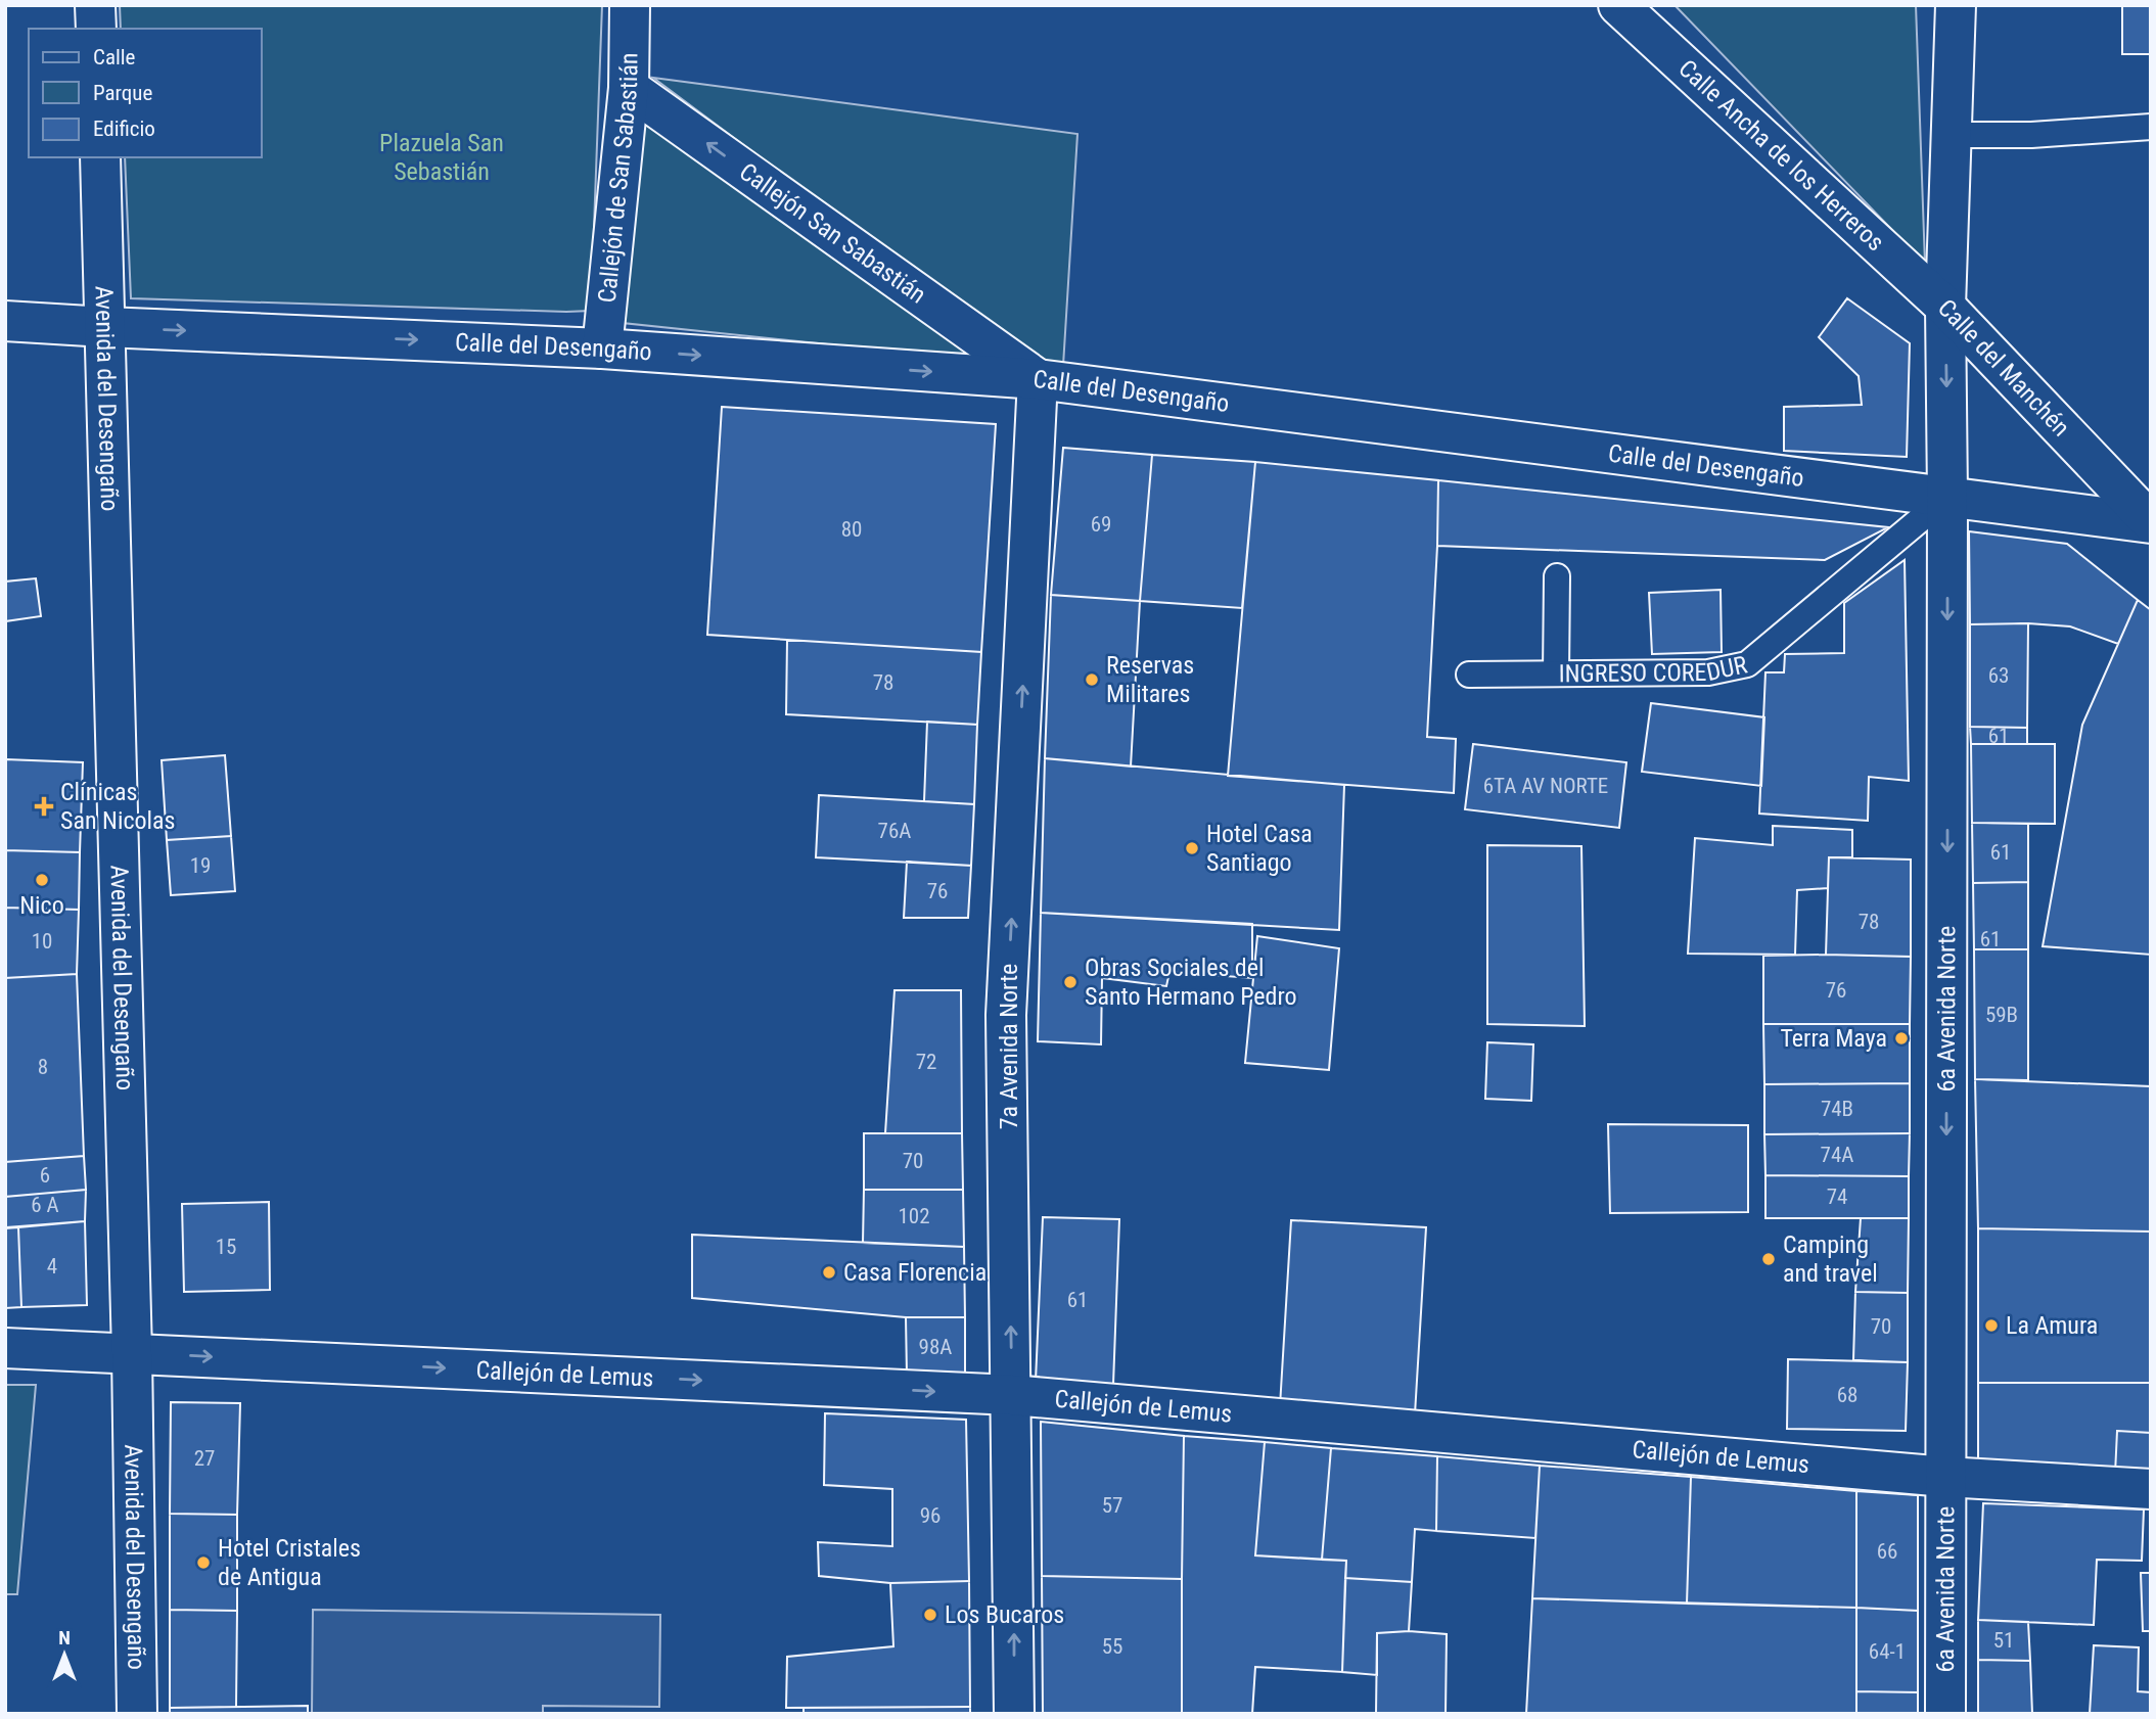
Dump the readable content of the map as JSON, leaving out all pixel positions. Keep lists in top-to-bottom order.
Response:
{
  "streets": {
    "street": [
      "Calle Ancha de los Herreros",
      "Callejón de San Sabastián",
      "Callejón San Sabastián",
      "Calle del Desengaño",
      "Calle del Manchén",
      "Avenida del Desengaño",
      "6a Avenida Norte",
      "7a Avenida Norte",
      "Callejón de Lemus"
    ],
    "lane": ["INGRESO COREDUR"]
  },
  "crossings": [
    ["Calle Ancha de los Herreros", "Calle del Manchén"],
    ["Calle Ancha de los Herreros", "6a Avenida Norte"],
    ["Callejón de San Sabastián", "Callejón San Sabastián"],
    ["Callejón de San Sabastián", "Calle del Desengaño"],
    ["Callejón San Sabastián", "Calle del Desengaño"],
    ["Callejón San Sabastián", "7a Avenida Norte"],
    ["Calle del Desengaño", "Calle del Manchén"],
    ["Calle del Desengaño", "Avenida del Desengaño"],
    ["Calle del Desengaño", "INGRESO COREDUR"],
    ["Calle del Desengaño", "6a Avenida Norte"],
    ["Calle del Desengaño", "7a Avenida Norte"],
    ["Calle del Manchén", "6a Avenida Norte"],
    ["Avenida del Desengaño", "Callejón de Lemus"],
    ["INGRESO COREDUR", "6a Avenida Norte"],
    ["6a Avenida Norte", "Callejón de Lemus"],
    ["7a Avenida Norte", "Callejón de Lemus"]
  ],
  "one_way": [
    "Callejón San Sabastián",
    "Calle del Desengaño",
    "6a Avenida Norte",
    "7a Avenida Norte",
    "Callejón de Lemus"
  ],
  "parks": ["Plazuela San Sebastián"],
  "places": {
    "other": [
      "Reservas Militares",
      "Hotel Casa Santiago",
      "Nico",
      "Obras Sociales del Santo Hermano Pedro",
      "Terra Maya",
      "Camping and travel",
      "Casa Florencia",
      "La Amura",
      "Hotel Cristales de Antigua",
      "Los Bucaros"
    ],
    "health": ["Clínicas San Nicolas"]
  },
  "house_numbers": [
    "69",
    "80",
    "63",
    "78",
    "61",
    "6TA AV NORTE",
    "76A",
    "61",
    "19",
    "76",
    "78",
    "61",
    "10",
    "76",
    "59B",
    "72",
    "8",
    "74B",
    "74A",
    "70",
    "6",
    "74",
    "6 A",
    "102",
    "15",
    "4",
    "61",
    "70",
    "98A",
    "68",
    "27",
    "57",
    "96",
    "66",
    "51",
    "55",
    "64-1"
  ],
  "legend": ["Calle", "Parque", "Edificio"],
  "north": "top"
}
